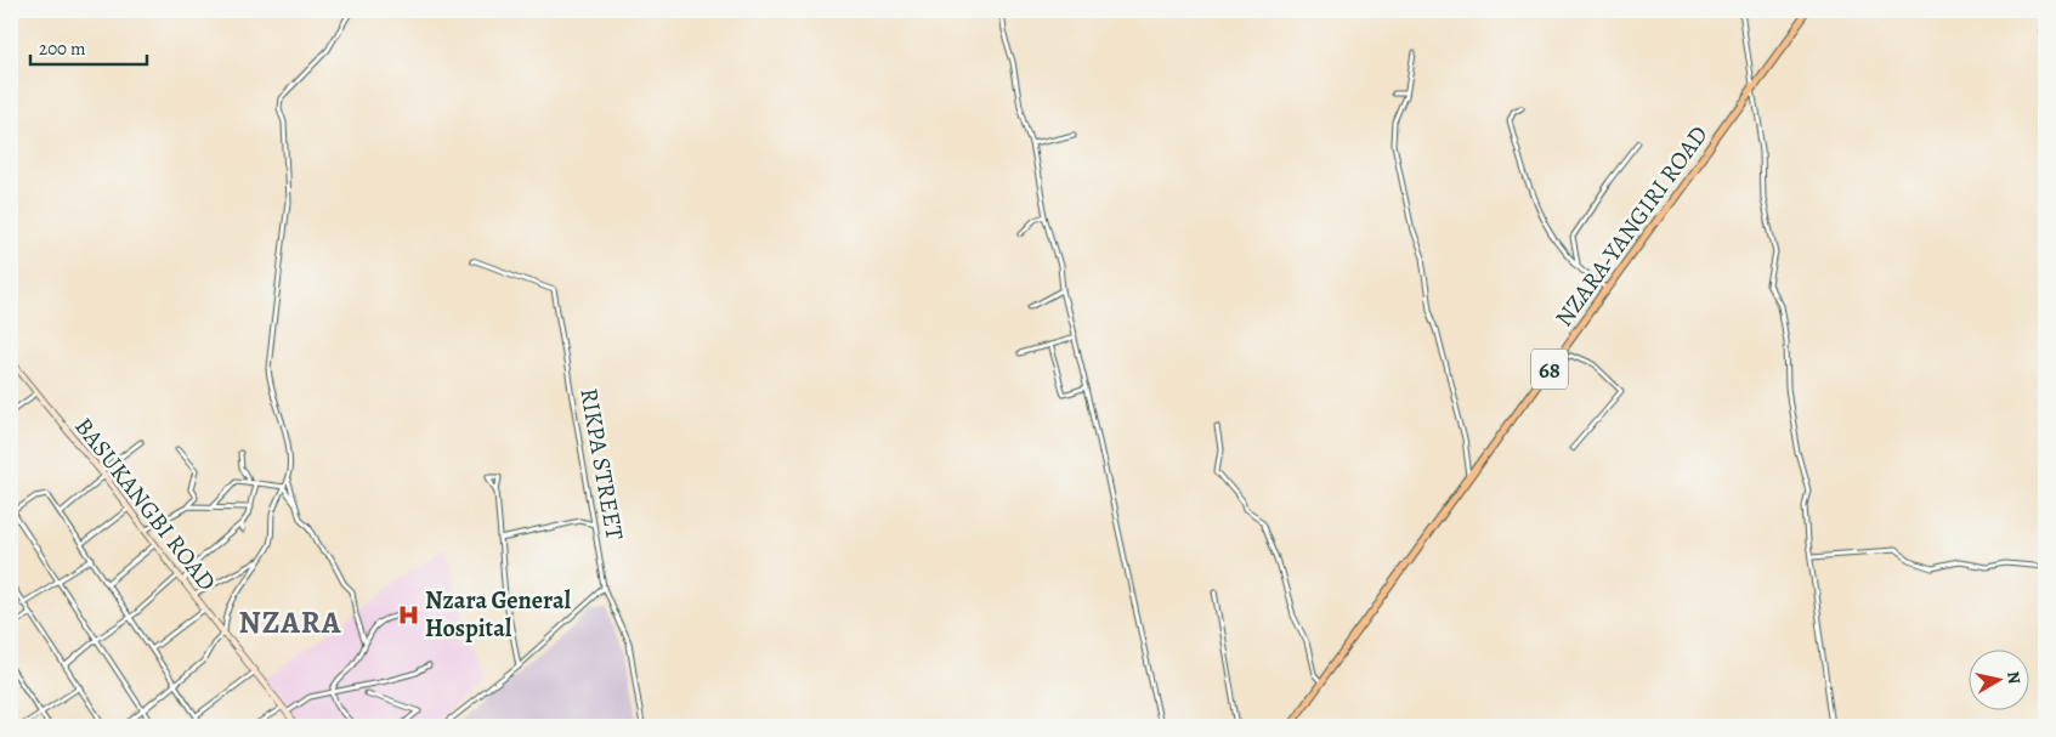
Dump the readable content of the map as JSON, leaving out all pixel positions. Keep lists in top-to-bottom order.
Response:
{
  "streets": {
    "main road": ["NZARA-YANGIRI ROAD", "68"],
    "street": ["RIKPA STREET", "BASUKANGBI ROAD"]
  },
  "districts": ["NZARA"],
  "places": {
    "hospital": ["Nzara General Hospital"]
  },
  "scale_bar": "200 m",
  "north": "right"
}
